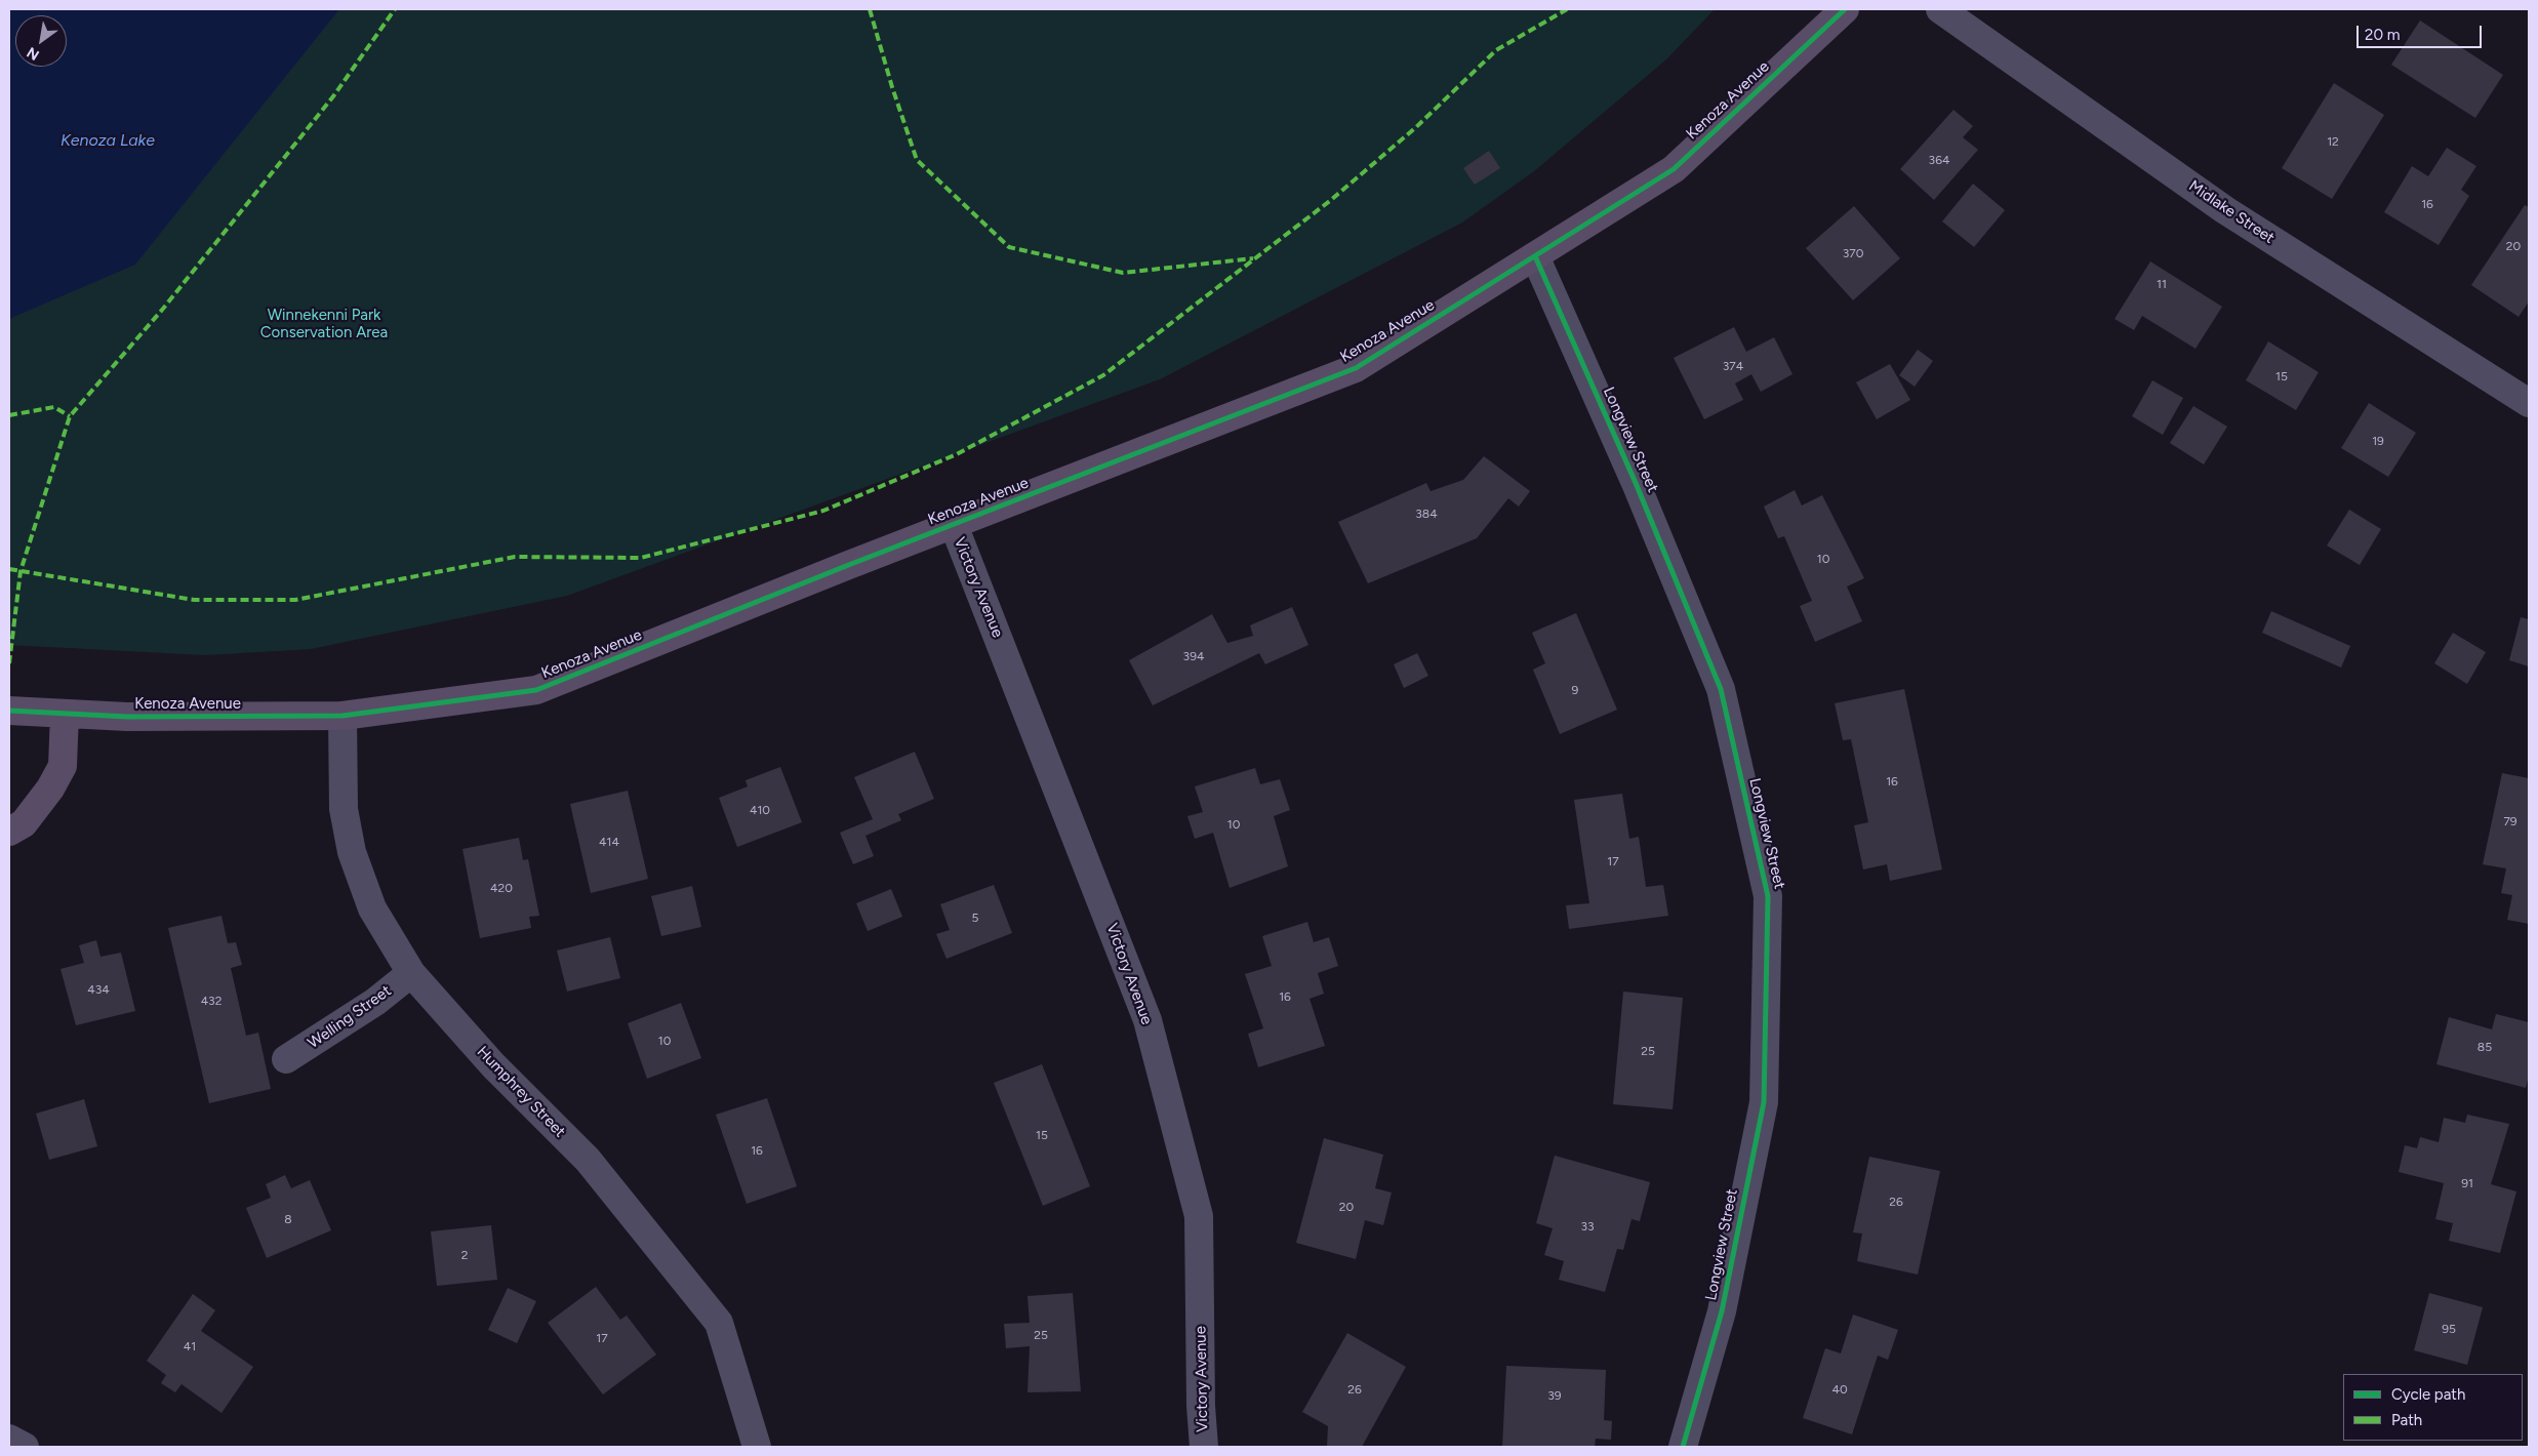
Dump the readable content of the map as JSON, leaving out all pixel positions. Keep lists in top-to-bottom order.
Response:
{
  "streets": {
    "main road": ["Kenoza Avenue"],
    "street": [
      "Midlake Street",
      "Longview Street",
      "Victory Avenue",
      "Welling Street",
      "Humphrey Street"
    ]
  },
  "crossings": [
    ["Kenoza Avenue", "Longview Street"],
    ["Kenoza Avenue", "Victory Avenue"],
    ["Kenoza Avenue", "Humphrey Street"],
    ["Welling Street", "Humphrey Street"]
  ],
  "water": ["Kenoza Lake"],
  "parks": ["Winnekenni Park Conservation Area"],
  "house_numbers": [
    "12",
    "364",
    "16",
    "20",
    "370",
    "11",
    "374",
    "15",
    "19",
    "384",
    "10",
    "394",
    "9",
    "16",
    "410",
    "79",
    "10",
    "414",
    "17",
    "420",
    "5",
    "434",
    "16",
    "432",
    "10",
    "85",
    "25",
    "15",
    "16",
    "91",
    "26",
    "20",
    "8",
    "33",
    "2",
    "95",
    "25",
    "17",
    "41",
    "26",
    "40",
    "39"
  ],
  "legend": ["Cycle path", "Path"],
  "scale_bar": "20 m",
  "north": "bottom left"
}
